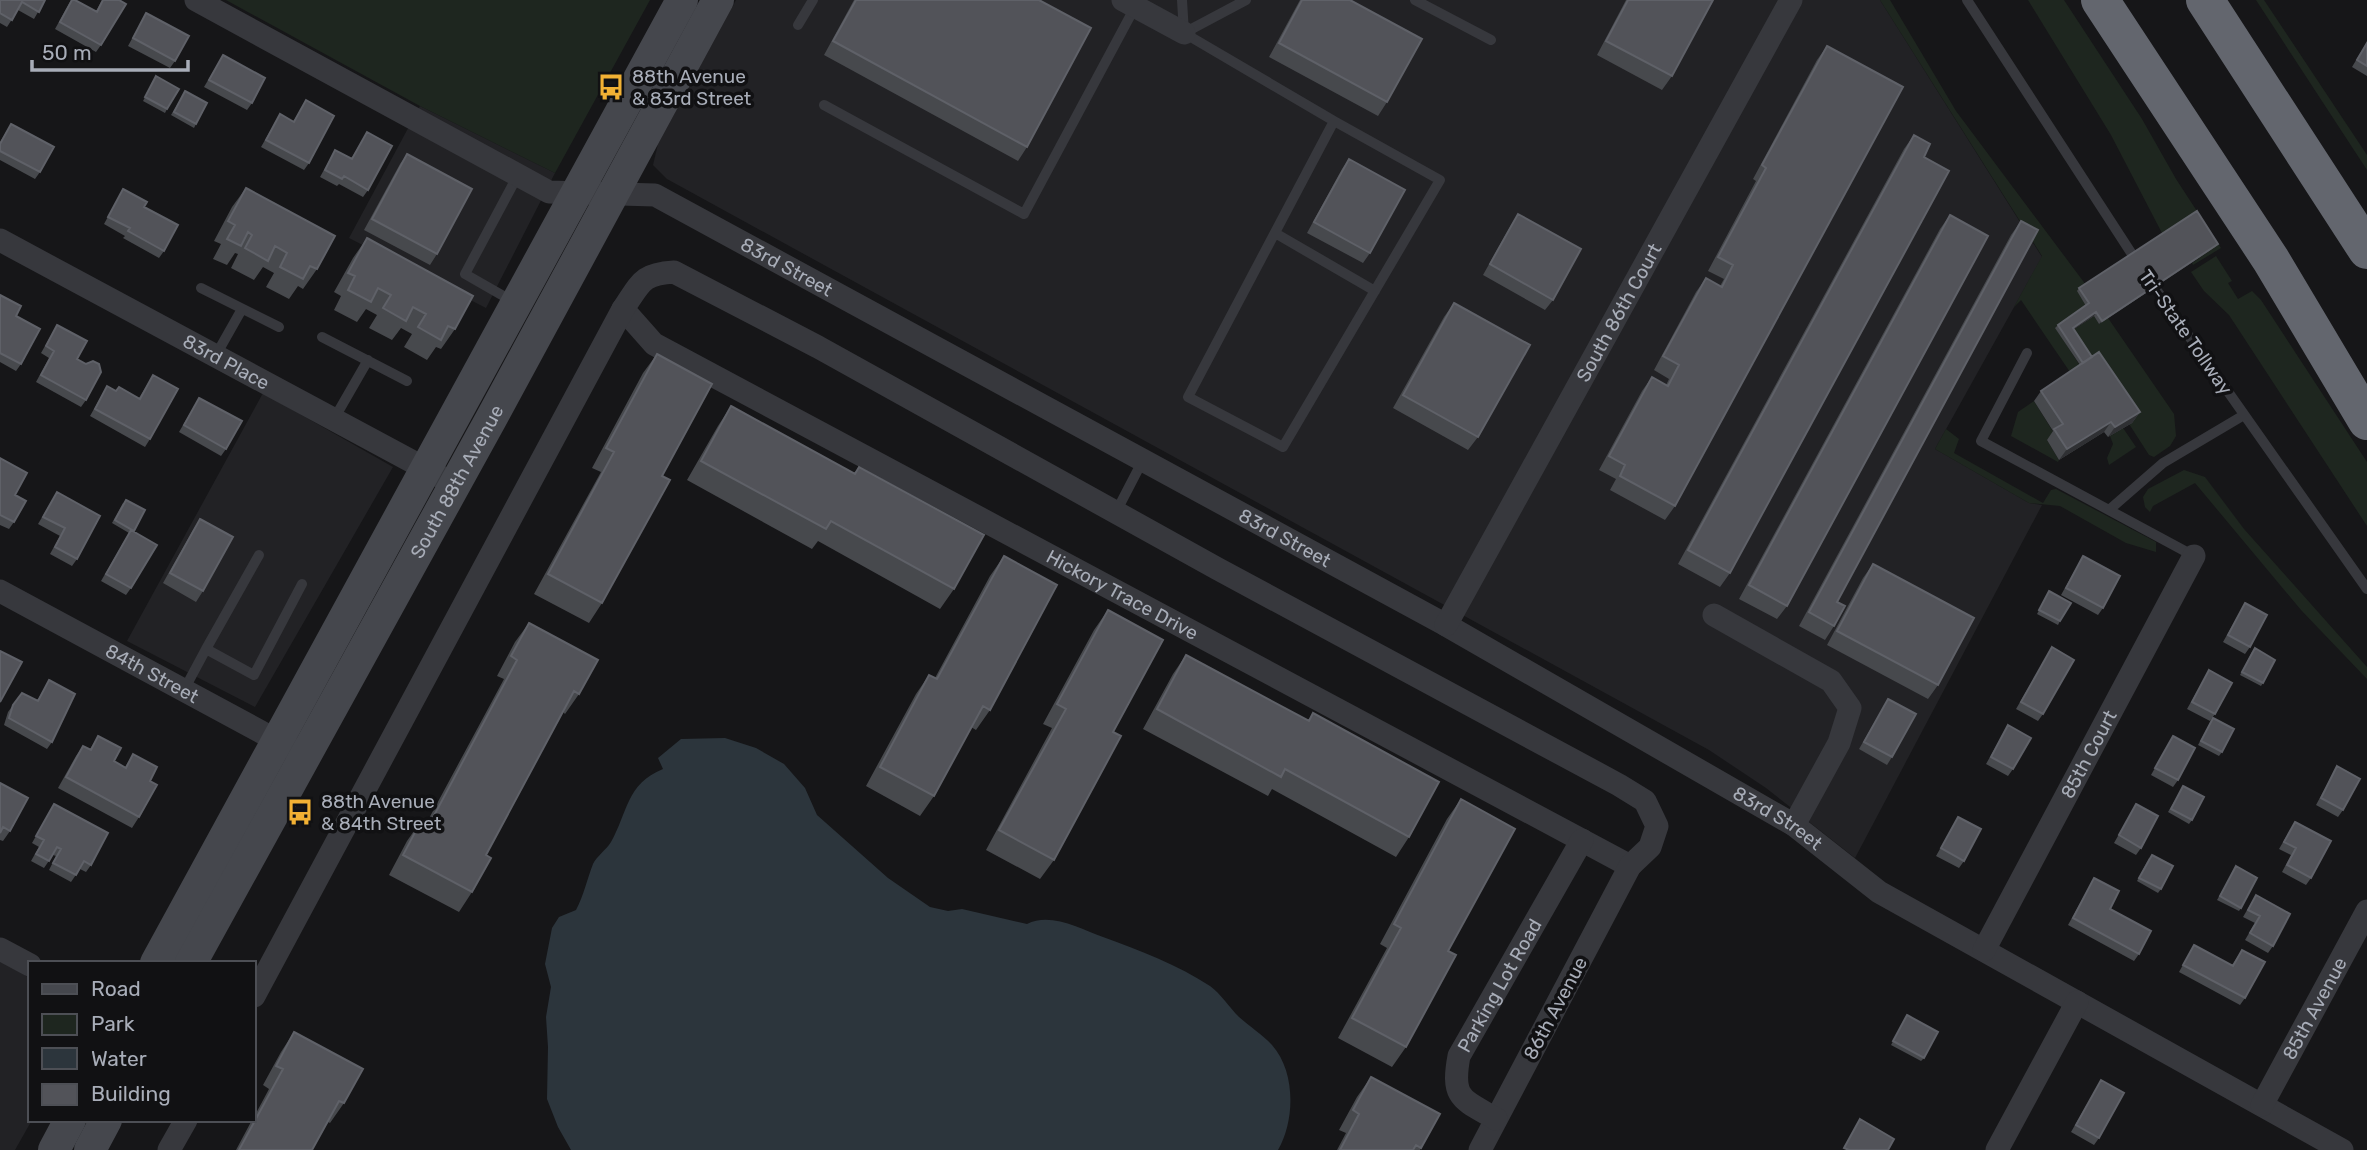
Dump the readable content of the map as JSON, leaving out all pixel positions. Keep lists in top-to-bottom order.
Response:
{
  "streets": {
    "street": [
      "83rd Street",
      "South 86th Court",
      "83rd Place",
      "South 88th Avenue",
      "Hickory Trace Drive",
      "84th Street",
      "85th Court",
      "Parking Lot Road",
      "86th Avenue",
      "85th Avenue"
    ],
    "lane": ["Tri-State Tollway"]
  },
  "crossings": [
    ["83rd Street", "South 86th Court"],
    ["83rd Street", "South 88th Avenue"],
    ["83rd Street", "85th Court"],
    ["83rd Street", "85th Avenue"],
    ["83rd Place", "South 88th Avenue"],
    ["South 88th Avenue", "84th Street"],
    ["Hickory Trace Drive", "Parking Lot Road"],
    ["Hickory Trace Drive", "86th Avenue"],
    ["Parking Lot Road", "86th Avenue"]
  ],
  "places": {
    "bus stop": ["88th Avenue & 83rd Street", "88th Avenue & 84th Street"]
  },
  "legend": [
    "Road",
    "Park",
    "Water",
    "Building"
  ],
  "scale_bar": "50 m"
}
